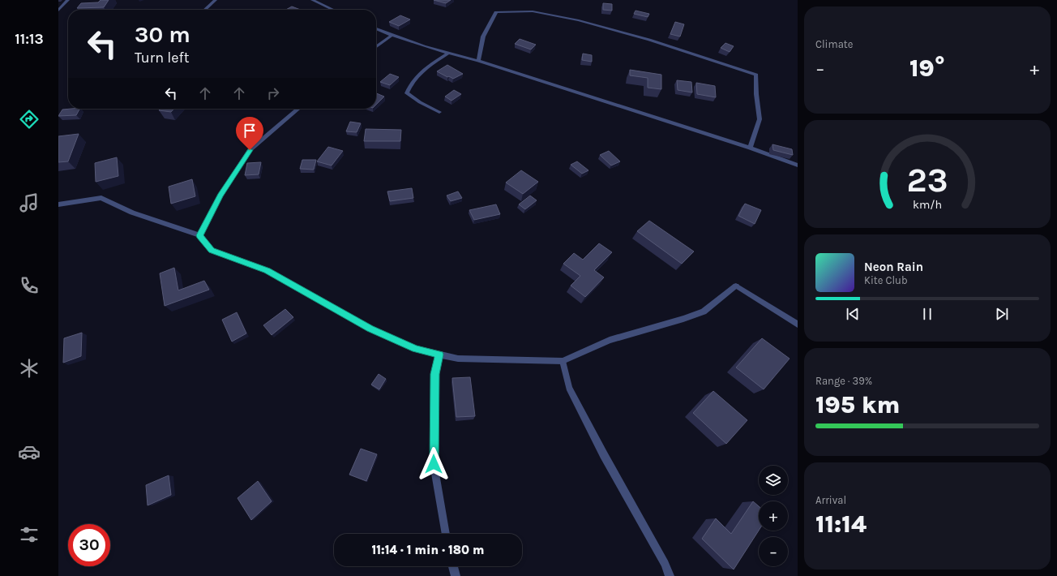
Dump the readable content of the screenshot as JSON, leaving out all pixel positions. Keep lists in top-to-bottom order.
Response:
{
  "page": {
    "tabs": "11:13",
    "tile": [
      "Climate",
      ["Range · 39%", "195 km"],
      ["Arrival", "11:14"]
    ],
    "turn": ["30 m", "Turn left"],
    "heat": ["−", "19°", "+"],
    "song": ["Neon Rain", "Kite Club"],
    "map_buttons": ["+", "−"],
    "limit": "30",
    "trip": "11:14 · 1 min · 180 m",
    "gauge": ["23", "km/h"]
  }
}
